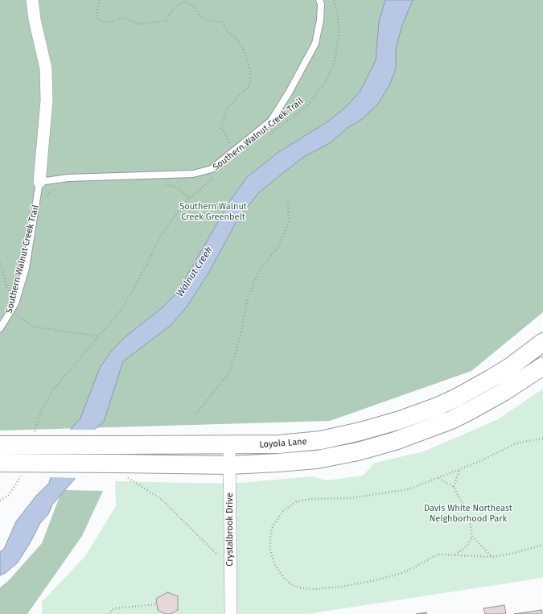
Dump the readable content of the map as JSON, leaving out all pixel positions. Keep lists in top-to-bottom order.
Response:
{
  "streets": {
    "main road": ["Loyola Lane"],
    "street": ["Crystalbrook Drive"],
    "path": ["Southern Walnut Creek Trail"]
  },
  "crossings": [
    ["Loyola Lane", "Crystalbrook Drive"]
  ],
  "water": ["Walnut Creek"],
  "parks": ["Southern Walnut Creek Greenbelt", "Davis White Northeast Neighborhood Park"]
}
